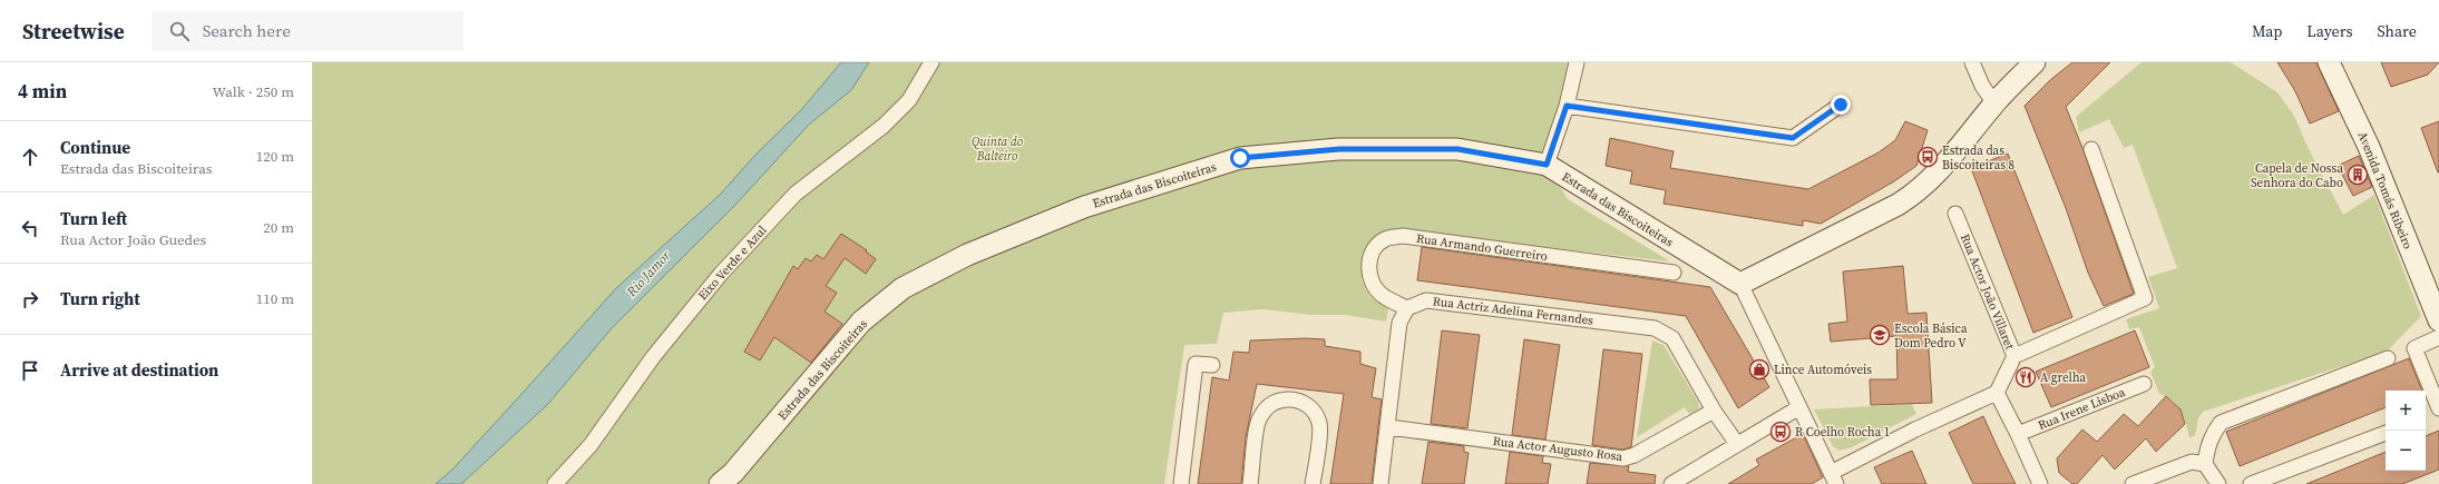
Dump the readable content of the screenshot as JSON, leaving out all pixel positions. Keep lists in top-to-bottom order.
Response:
{
  "streets": {
    "street": [
      "Estrada das Biscoiteiras",
      "Avenida Tomás Ribeiro",
      "Rua Armando Guerreiro",
      "Eixo Verde e Azul",
      "Rua Actor João Villaret",
      "Rua Actriz Adelina Fernandes",
      "Rua Irene Lisboa",
      "Rua Actor Augusto Rosa"
    ]
  },
  "crossings": [
    ["Rua Armando Guerreiro", "Rua Actriz Adelina Fernandes"],
    ["Rua Actriz Adelina Fernandes", "Rua Actor Augusto Rosa"]
  ],
  "water": ["Rio Jamor"],
  "parks": ["Quinta do Balteiro"],
  "places": {
    "bus stop": ["Estrada das Biscoiteiras 8", "R Coelho Rocha 1"],
    "building": ["Capela de Nossa Senhora do Cabo"],
    "school or university": ["Escola Básica Dom Pedro V"],
    "shop": ["Lince Automóveis"],
    "restaurant": ["A grelha"]
  },
  "page": {
    "header": "Streetwise",
    "search": "Search here",
    "nav": ["Map", "Layers", "Share"],
    "heading": ["4 min", "Walk · 250 m"],
    "list": [
      ["Continue", "Estrada das Biscoiteiras", "120 m"],
      ["Turn left", "Rua Actor João Guedes", "20 m"],
      ["Turn right", "110 m"],
      "Arrive at destination"
    ],
    "map_buttons": ["+", "−"]
  }
}
